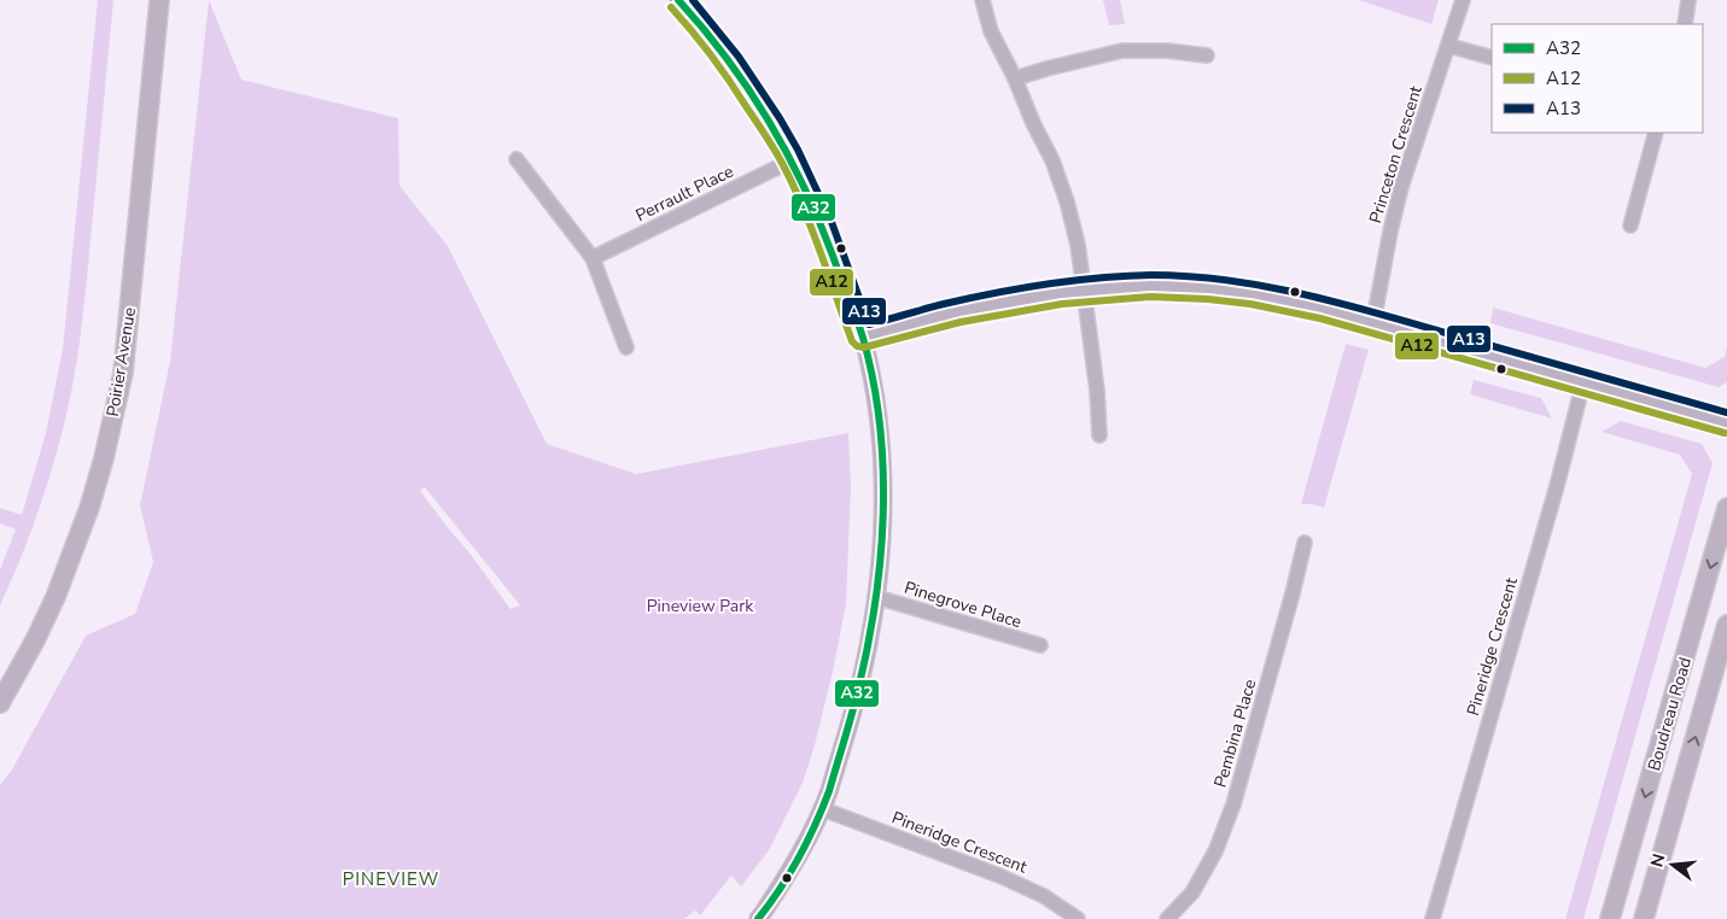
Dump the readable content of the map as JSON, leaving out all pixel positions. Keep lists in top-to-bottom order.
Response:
{
  "streets": {
    "main road": ["Poirier Avenue", "Boudreau Road"],
    "street": [
      "Princeton Crescent",
      "Perrault Place",
      "Pinegrove Place",
      "Pineridge Crescent",
      "Pembina Place"
    ]
  },
  "districts": ["PINEVIEW"],
  "parks": ["Pineview Park"],
  "lines": ["transit line A32", "transit line A13", "transit line A12"],
  "legend": ["A32", "A12", "A13"],
  "north": "left"
}
